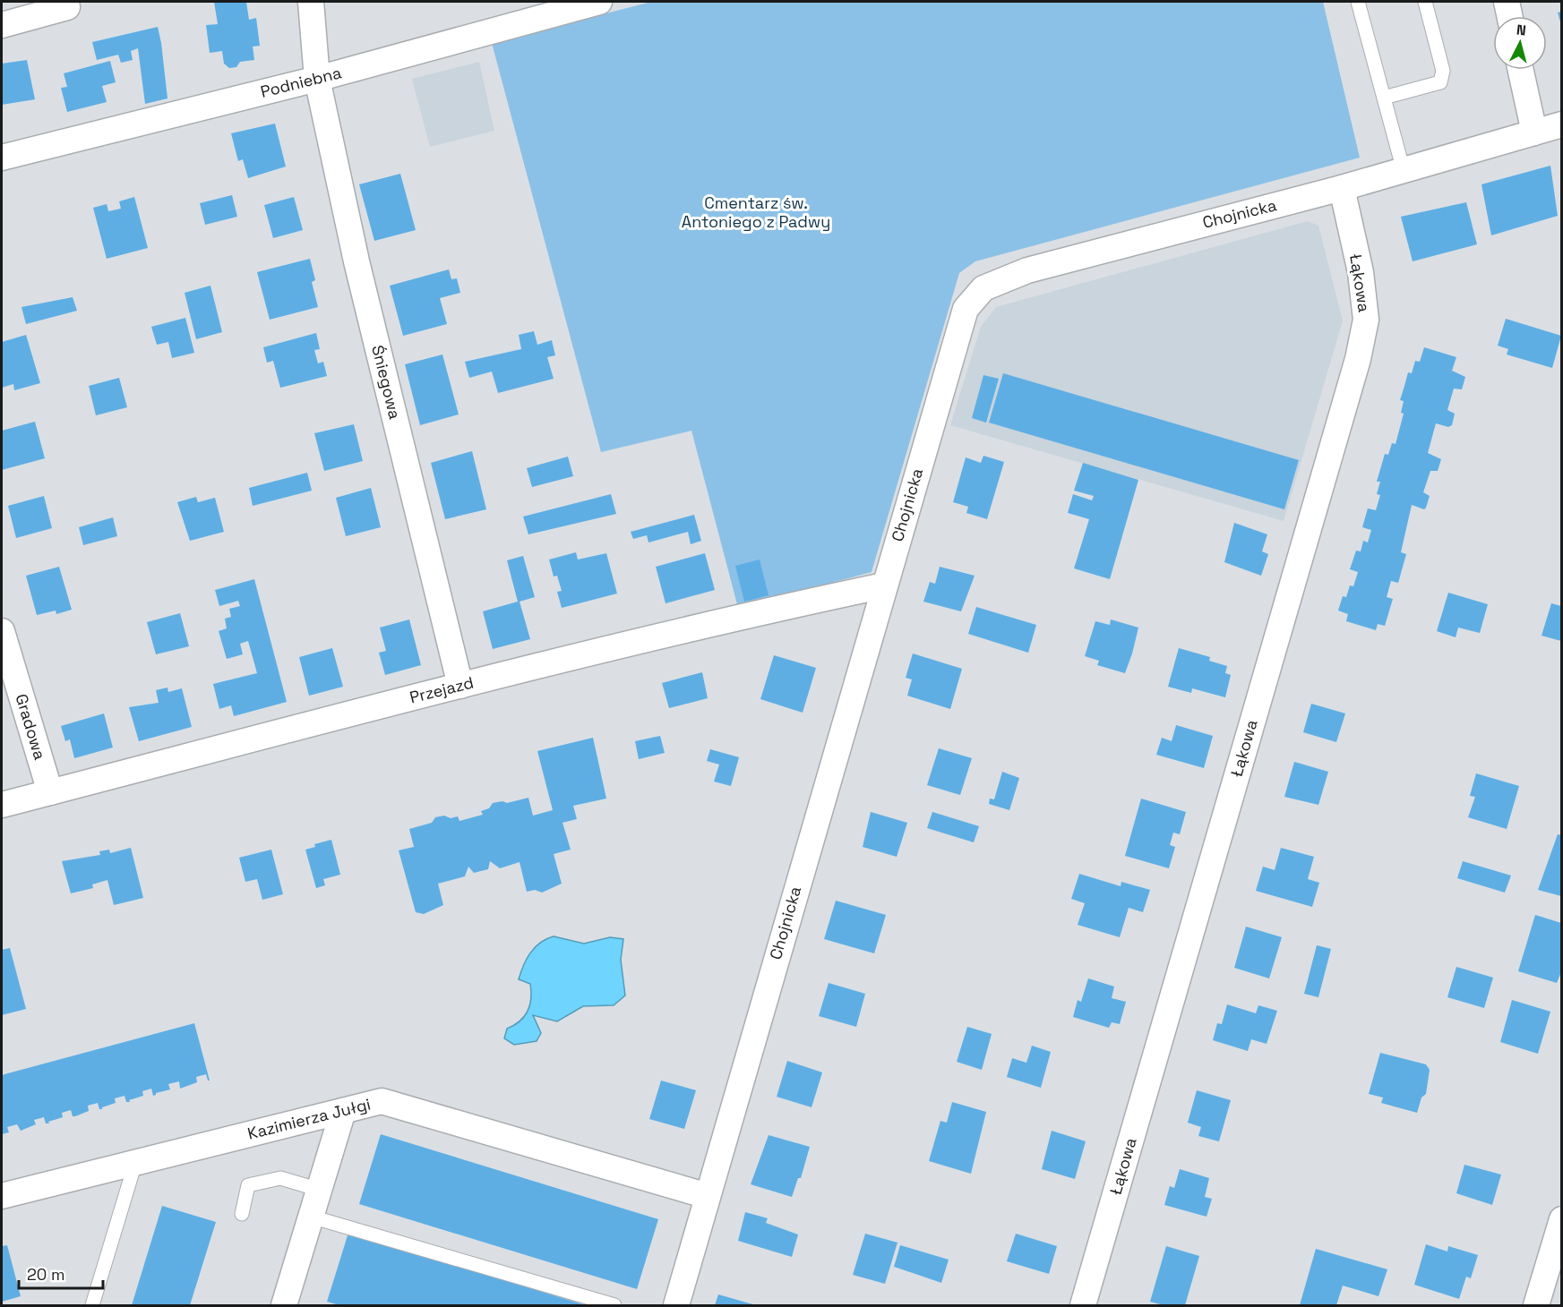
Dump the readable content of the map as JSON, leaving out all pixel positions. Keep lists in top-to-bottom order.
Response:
{
  "streets": {
    "street": [
      "Podniebna",
      "Chojnicka",
      "Łąkowa",
      "Śniegowa",
      "Przejazd",
      "Gradowa",
      "Kazimierza Jułgi"
    ]
  },
  "crossings": [
    ["Podniebna", "Śniegowa"],
    ["Chojnicka", "Łąkowa"],
    ["Chojnicka", "Przejazd"],
    ["Chojnicka", "Kazimierza Jułgi"],
    ["Śniegowa", "Przejazd"],
    ["Przejazd", "Gradowa"]
  ],
  "parks": ["Cmentarz św. Antoniego z Padwy"],
  "scale_bar": "20 m",
  "north": "top"
}
